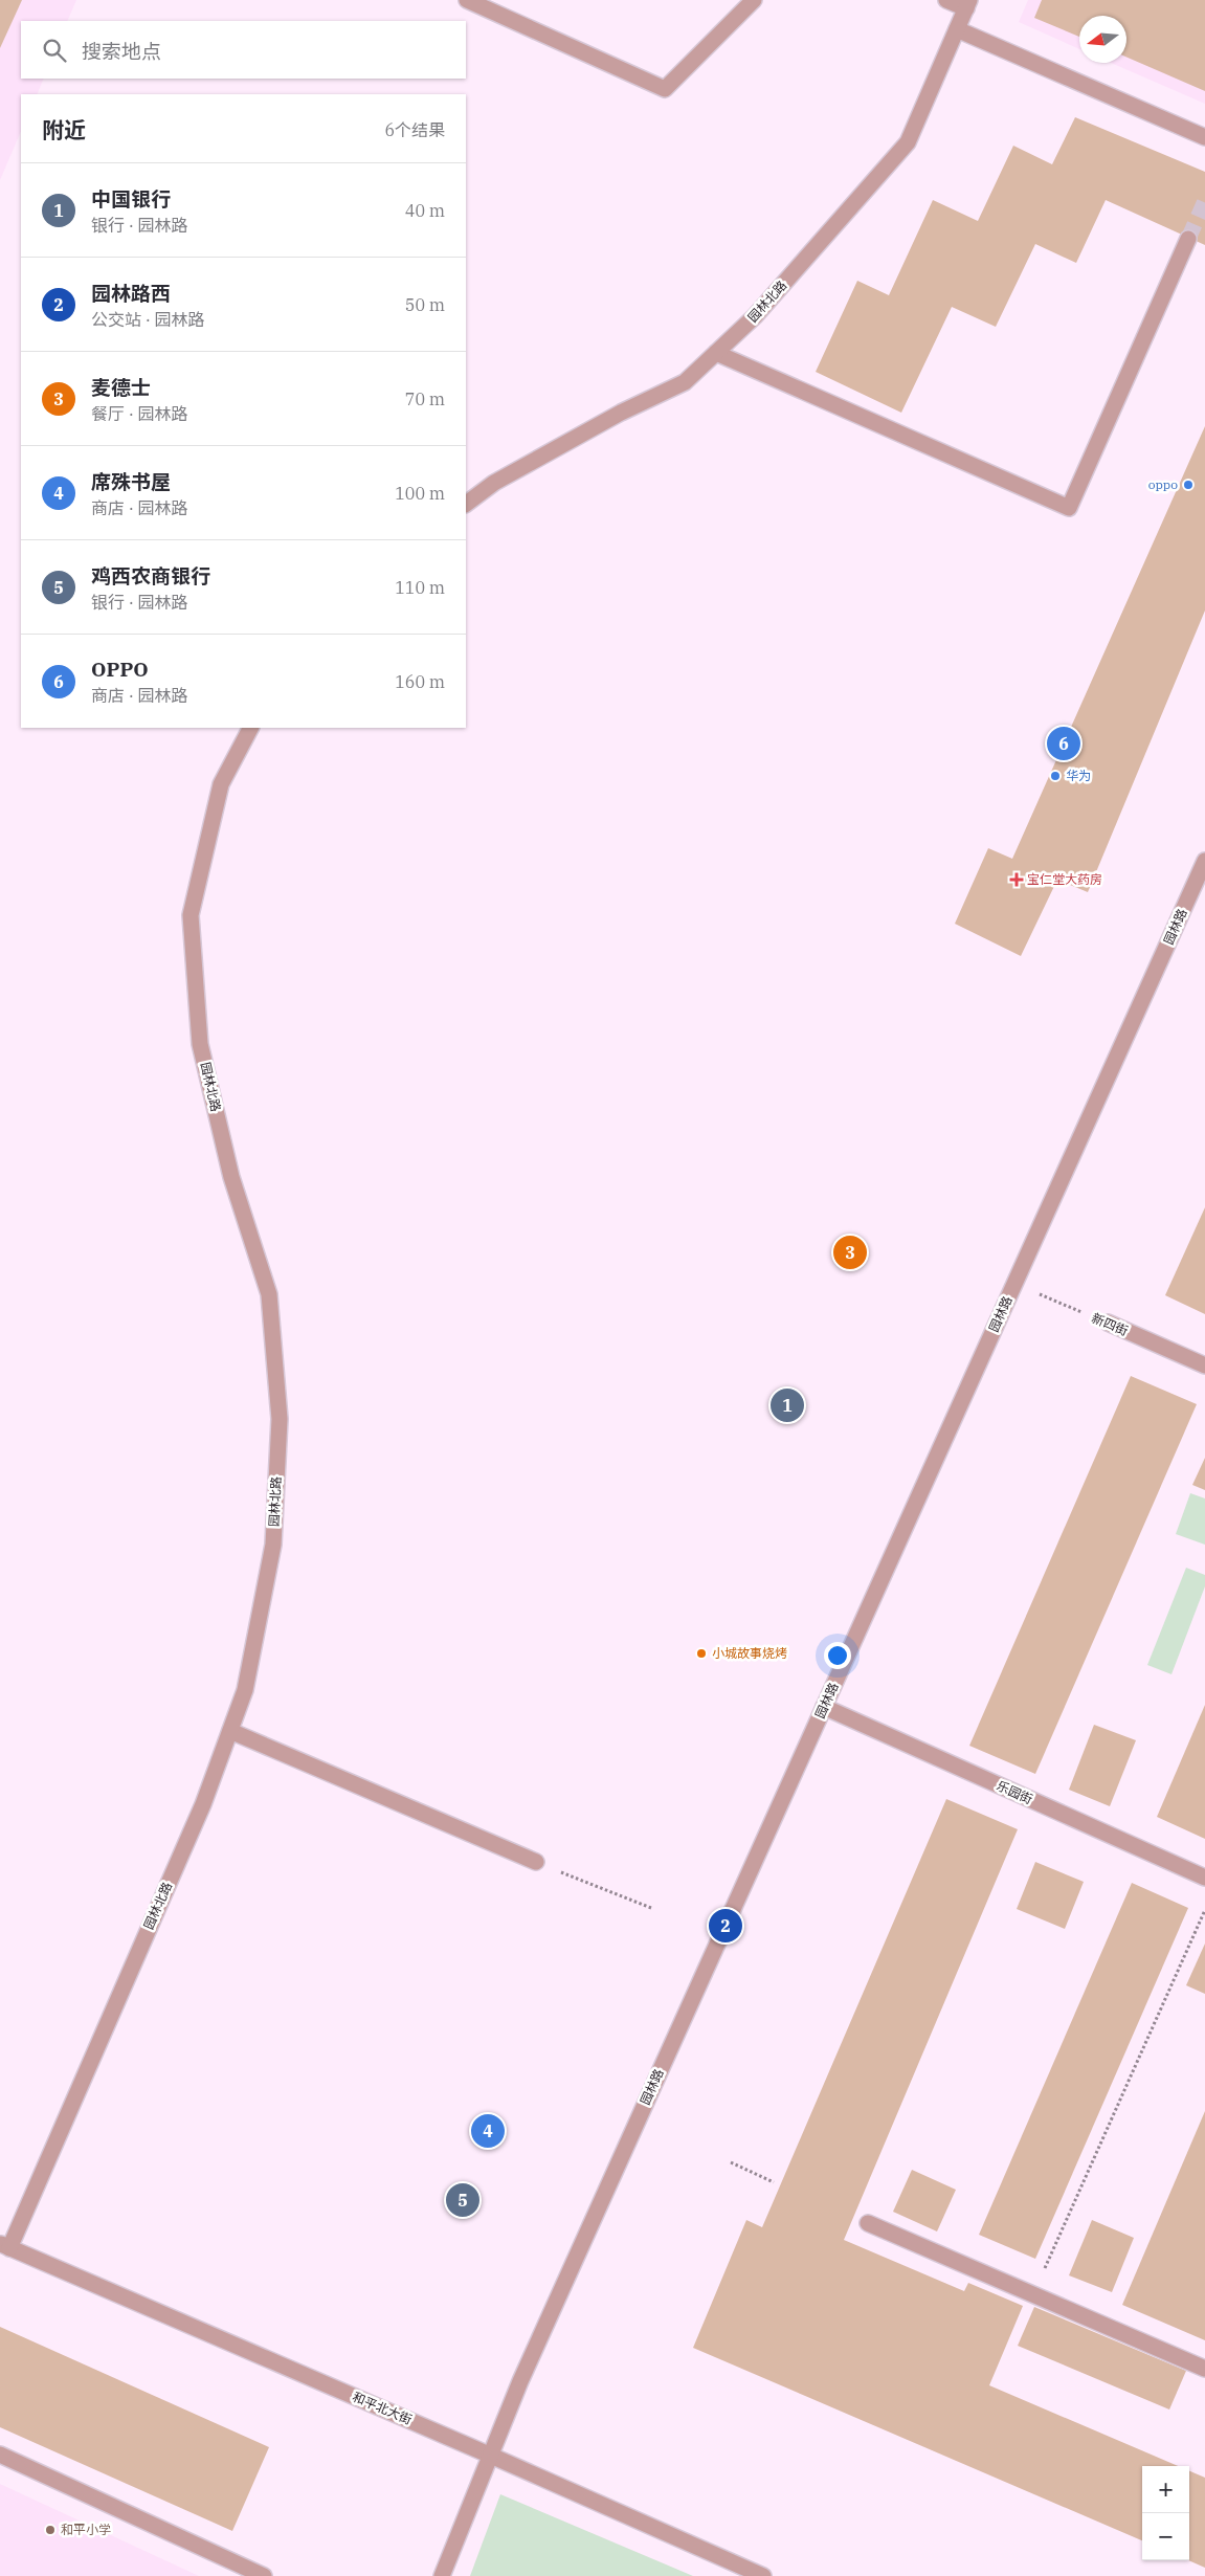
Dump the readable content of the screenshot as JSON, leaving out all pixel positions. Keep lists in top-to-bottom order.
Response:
{
  "streets": {
    "street": [
      "园林北路",
      "园林路",
      "新四街",
      "乐园街",
      "和平北大街"
    ]
  },
  "crossings": [
    ["园林北路", "和平北大街"],
    ["园林路", "新四街"],
    ["园林路", "乐园街"],
    ["园林路", "和平北大街"]
  ],
  "places": {
    "other": [
      "oppo",
      "华为",
      "小城故事烧烤",
      "和平小学"
    ],
    "health": ["宝仁堂大药房"]
  },
  "north": "left",
  "page": {
    "search": "搜索地点",
    "heading": ["附近", "6个结果"],
    "list": [
      {
        "mark": "1",
        "name": "中国银行",
        "note": "银行 · 园林路",
        "value": "40 m"
      },
      {
        "mark": "2",
        "name": "园林路西",
        "note": "公交站 · 园林路",
        "value": "50 m"
      },
      {
        "mark": "3",
        "name": "麦德士",
        "note": "餐厅 · 园林路",
        "value": "70 m"
      },
      {
        "mark": "4",
        "name": "席殊书屋",
        "note": "商店 · 园林路",
        "value": "100 m"
      },
      {
        "mark": "5",
        "name": "鸡西农商银行",
        "note": "银行 · 园林路",
        "value": "110 m"
      },
      {
        "mark": "6",
        "name": "OPPO",
        "note": "商店 · 园林路",
        "value": "160 m"
      }
    ],
    "pins": [
      "6",
      "3",
      "1",
      "2",
      "4",
      "5"
    ],
    "map_buttons": ["+", "−"]
  }
}
